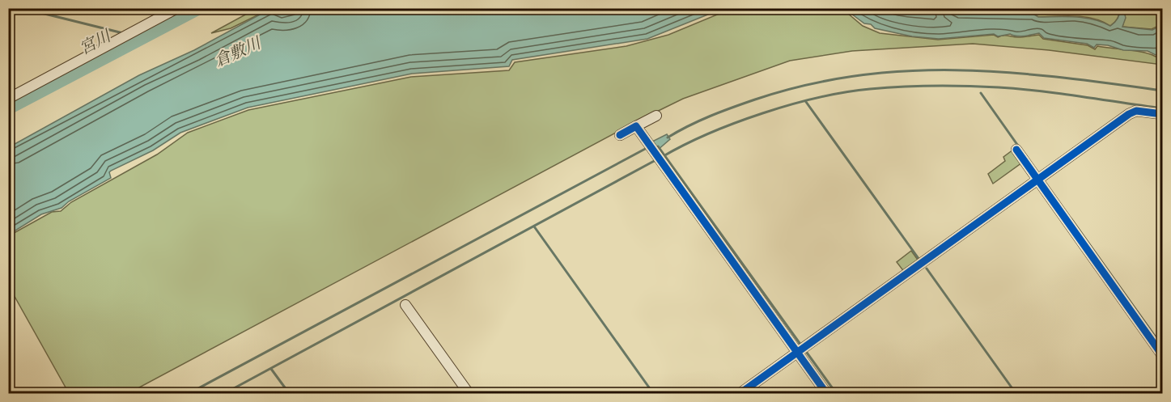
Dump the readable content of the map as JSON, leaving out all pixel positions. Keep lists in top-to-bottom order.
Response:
{
  "water": ["宮川", "倉敷川"]
}
